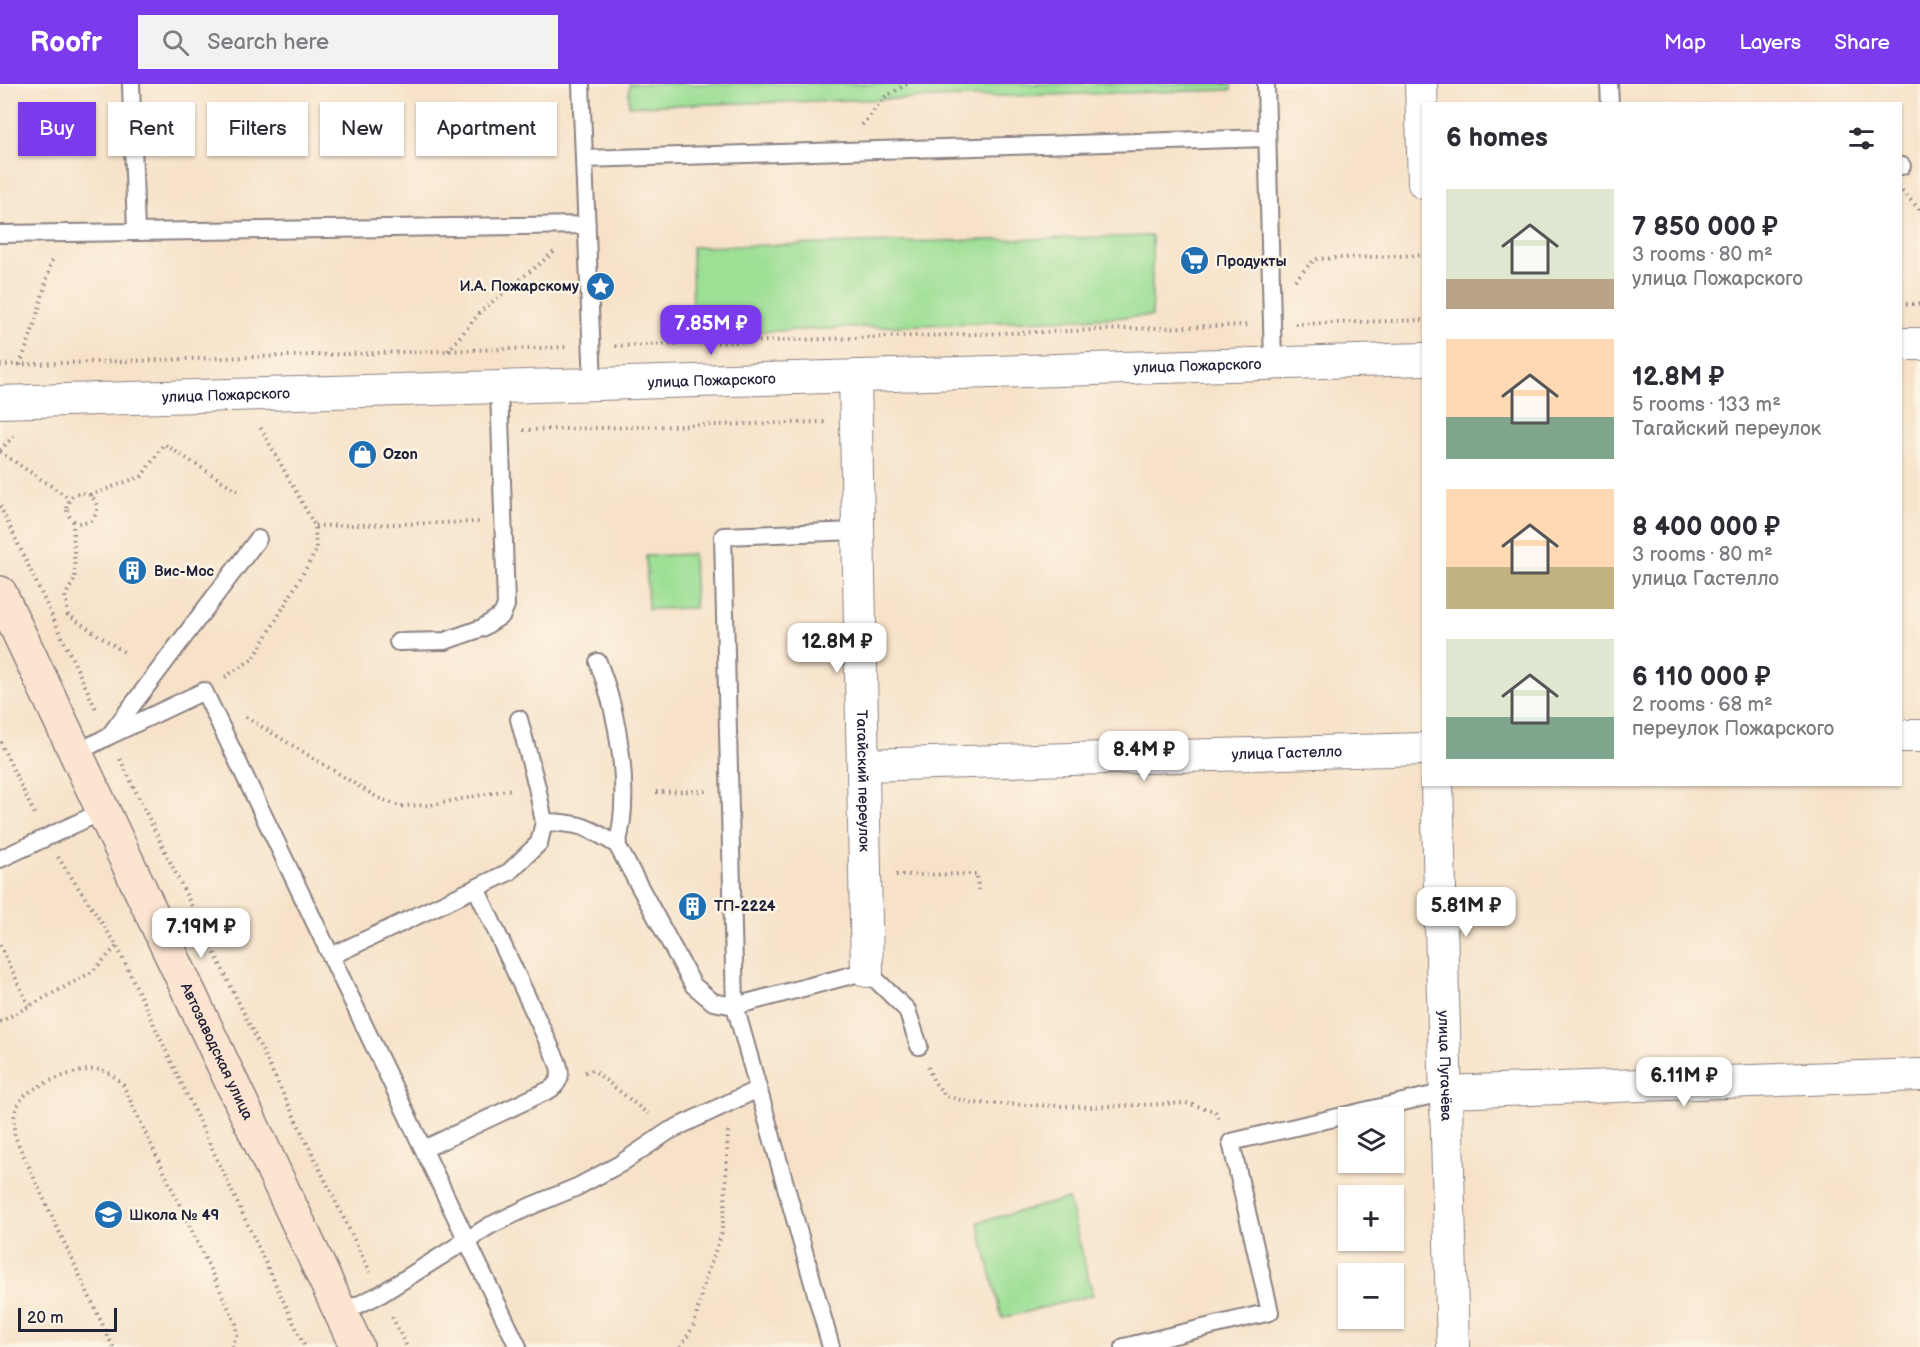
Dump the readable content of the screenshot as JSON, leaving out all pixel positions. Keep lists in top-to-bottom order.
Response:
{
  "streets": {
    "street": [
      "улица Пожарского",
      "улица Гастелло",
      "Тагайский переулок",
      "Автозаводская улица",
      "улица Пугачёва"
    ]
  },
  "crossings": [
    ["улица Пожарского", "Тагайский переулок"],
    ["улица Гастелло", "Тагайский переулок"]
  ],
  "places": {
    "supermarket": ["Продукты"],
    "place": ["И.А. Пожарскому"],
    "shop": ["Ozon"],
    "building": ["Вис-Мос", "ТП-2224"],
    "school or university": ["Школа № 49"]
  },
  "scale_bar": "20 m",
  "page": {
    "header": "Roofr",
    "search": "Search here",
    "nav": ["Map", "Layers", "Share"],
    "chip": [
      "Buy",
      "Rent",
      "Filters",
      "New",
      "Apartment"
    ],
    "heading": "6 homes",
    "list": [
      {
        "name": "7 850 000 ₽",
        "note": "3 rooms · 80 m² · улица Пожарского"
      },
      {
        "name": "12.8M ₽",
        "note": "5 rooms · 133 m² · Тагайский переулок"
      },
      {
        "name": "8 400 000 ₽",
        "note": "3 rooms · 80 m² · улица Гастелло"
      },
      {
        "name": "6 110 000 ₽",
        "note": "2 rooms · 68 m² · переулок Пожарского"
      }
    ],
    "price": [
      "7.85M ₽",
      "12.8M ₽",
      "8.4M ₽",
      "5.81M ₽",
      "7.19M ₽",
      "6.11M ₽"
    ],
    "map_buttons": ["+", "−"],
    "scale": "20 m"
  }
}
